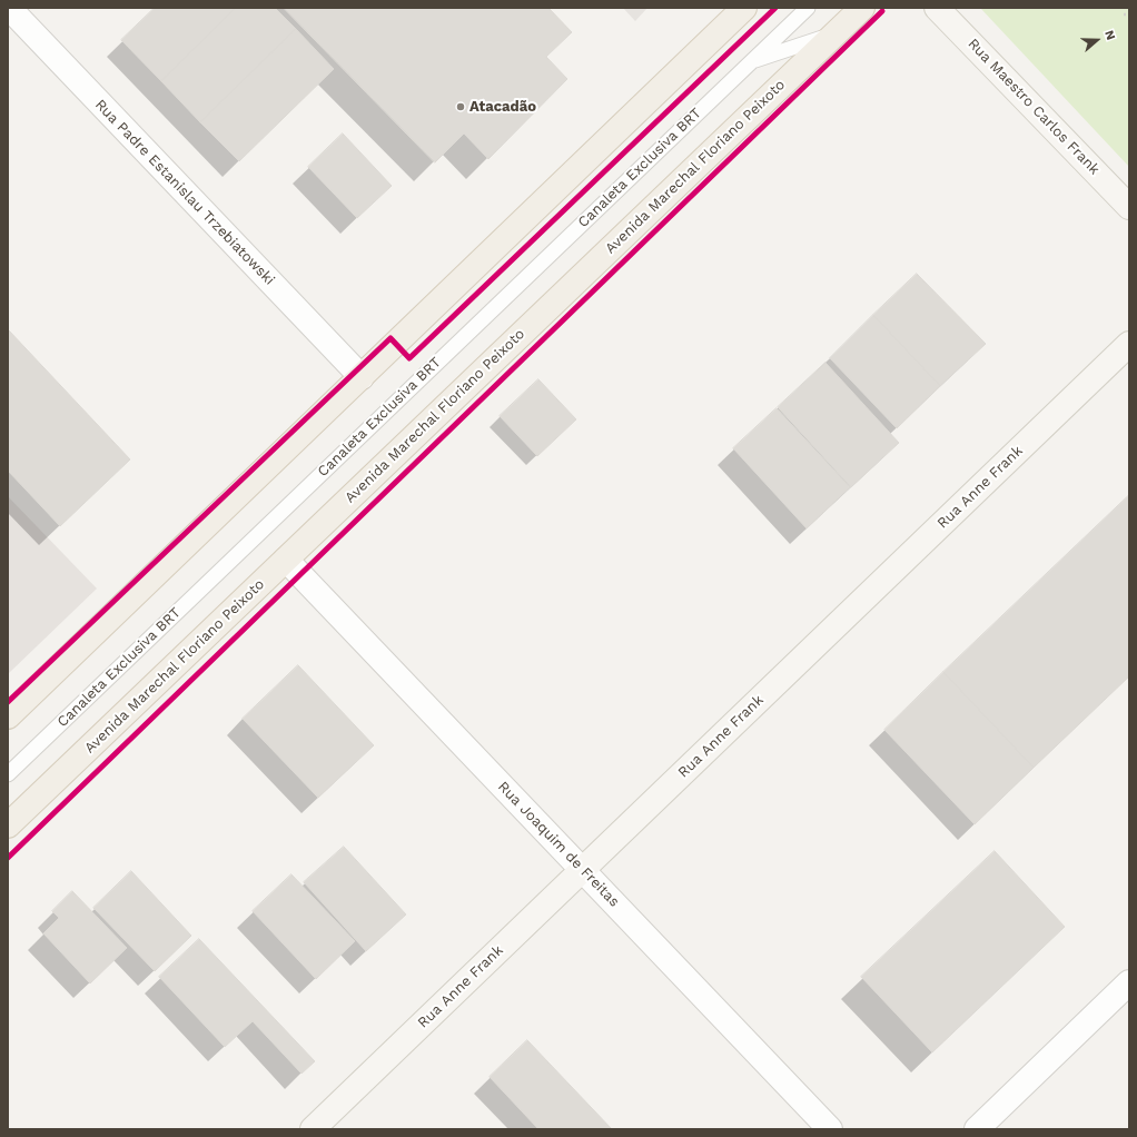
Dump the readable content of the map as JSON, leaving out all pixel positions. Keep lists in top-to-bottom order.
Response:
{
  "streets": {
    "main road": ["Rua Maestro Carlos Frank", "Avenida Marechal Floriano Peixoto", "Rua Anne Frank"],
    "street": ["Rua Padre Estanislau Trzebiatowski", "Rua Joaquim de Freitas"],
    "lane": ["Canaleta Exclusiva BRT"]
  },
  "crossings": [
    ["Avenida Marechal Floriano Peixoto", "Canaleta Exclusiva BRT"],
    ["Avenida Marechal Floriano Peixoto", "Rua Joaquim de Freitas"],
    ["Rua Anne Frank", "Rua Joaquim de Freitas"]
  ],
  "places": ["Atacadão"],
  "north": "right"
}
